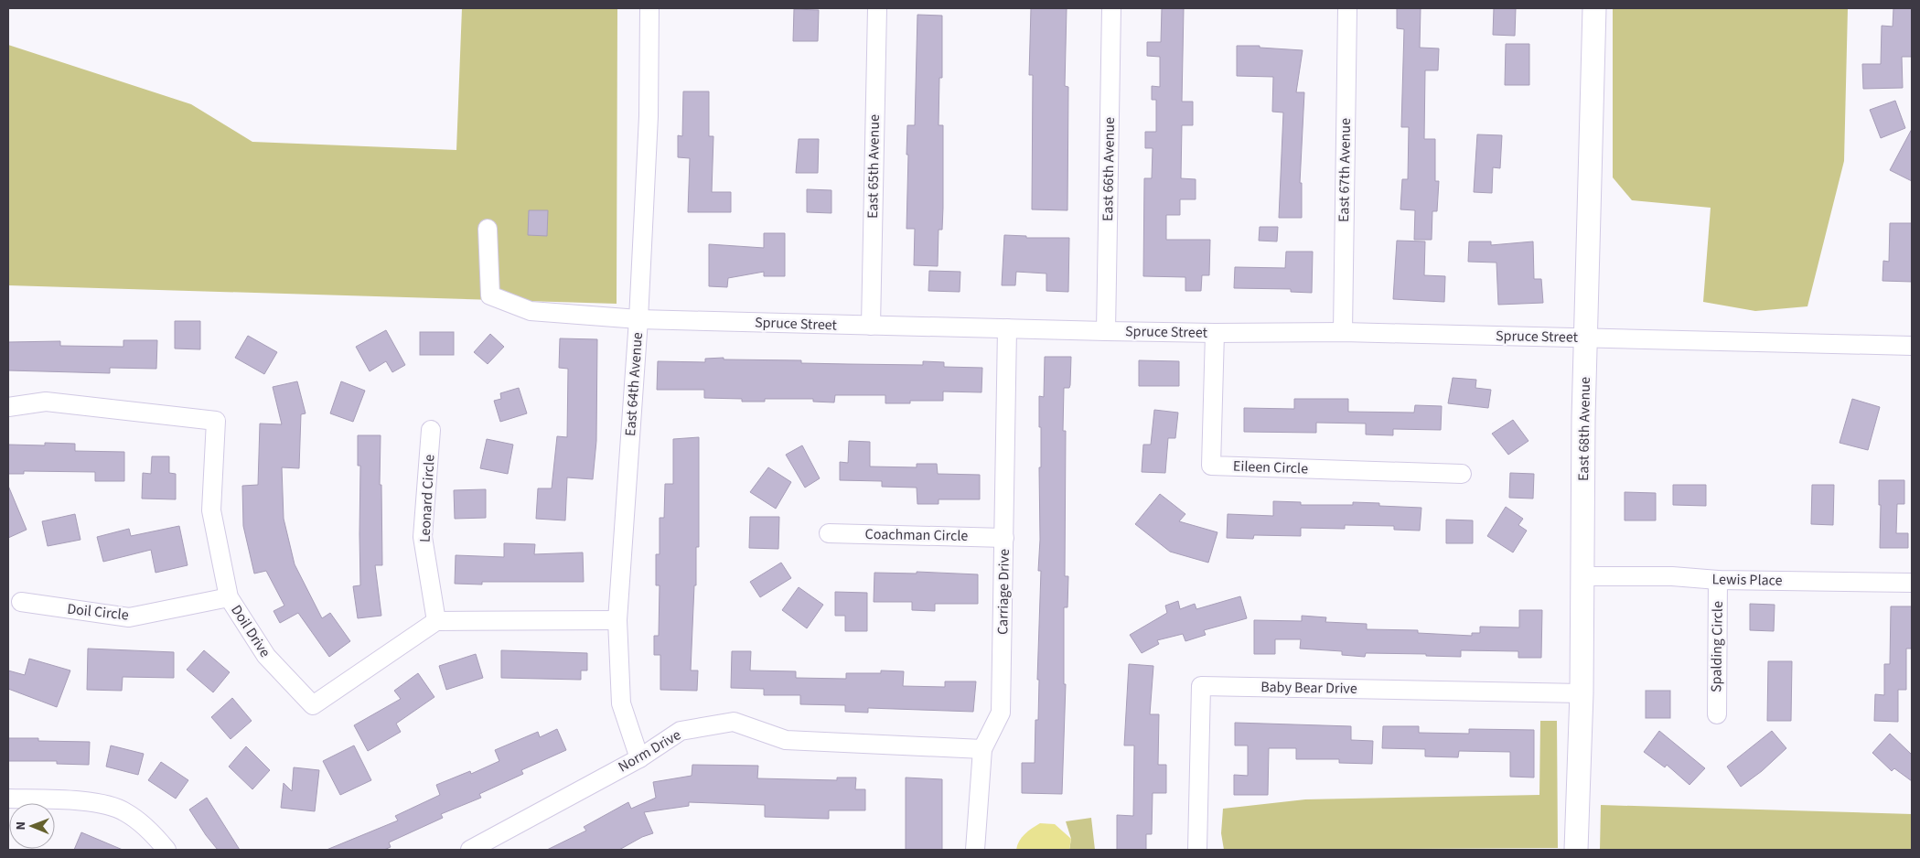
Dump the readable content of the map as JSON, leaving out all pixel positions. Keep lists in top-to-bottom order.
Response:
{
  "streets": {
    "street": [
      "East 65th Avenue",
      "East 66th Avenue",
      "East 67th Avenue",
      "Spruce Street",
      "East 64th Avenue",
      "East 68th Avenue",
      "Eileen Circle",
      "Leonard Circle",
      "Coachman Circle",
      "Lewis Place",
      "Carriage Drive",
      "Doil Circle",
      "Doil Drive",
      "Spalding Circle",
      "Baby Bear Drive",
      "Norm Drive"
    ]
  },
  "crossings": [
    ["East 65th Avenue", "Spruce Street"],
    ["East 66th Avenue", "Spruce Street"],
    ["East 67th Avenue", "Spruce Street"],
    ["Spruce Street", "East 64th Avenue"],
    ["Spruce Street", "East 68th Avenue"],
    ["Spruce Street", "Eileen Circle"],
    ["Spruce Street", "Carriage Drive"],
    ["East 64th Avenue", "Norm Drive"],
    ["East 68th Avenue", "Lewis Place"],
    ["East 68th Avenue", "Baby Bear Drive"],
    ["Leonard Circle", "Doil Drive"],
    ["Coachman Circle", "Carriage Drive"],
    ["Lewis Place", "Spalding Circle"],
    ["Carriage Drive", "Norm Drive"],
    ["Doil Circle", "Doil Drive"]
  ],
  "north": "left"
}
